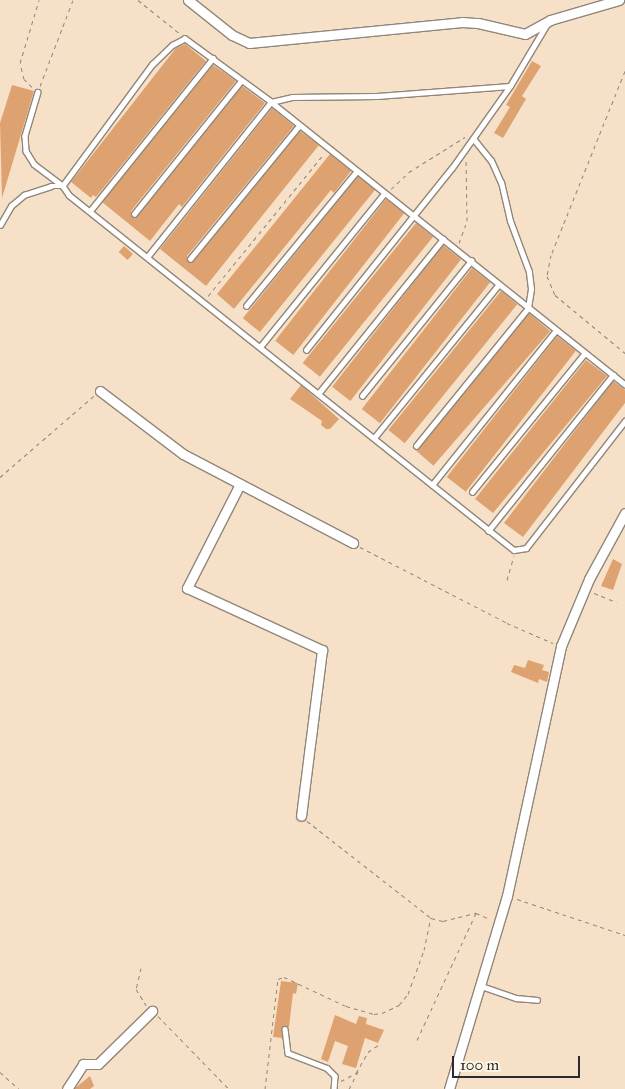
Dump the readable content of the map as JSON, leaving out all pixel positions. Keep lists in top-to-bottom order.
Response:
{
  "scale_bar": "100 m"
}
